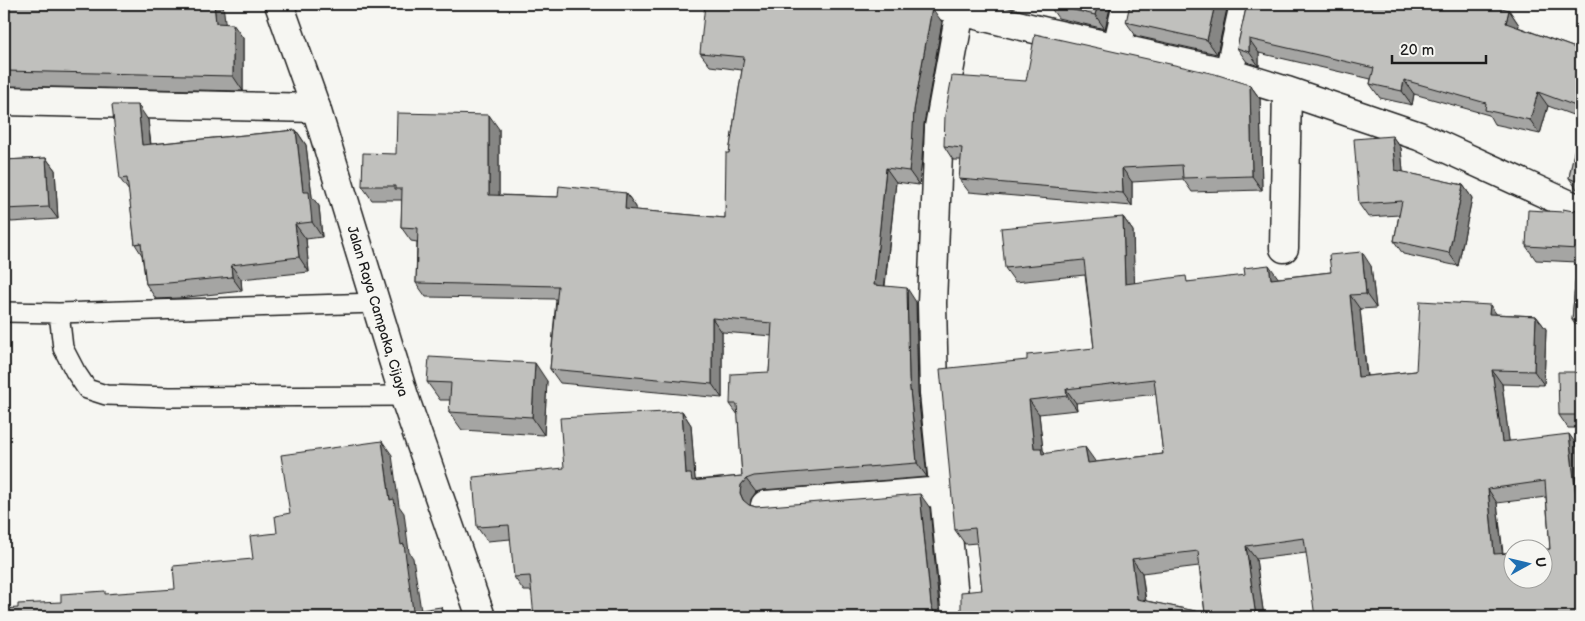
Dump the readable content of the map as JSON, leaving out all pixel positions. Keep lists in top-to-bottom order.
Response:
{
  "streets": {
    "street": ["Jalan Raya Campaka, Cijaya"]
  },
  "scale_bar": "20 m",
  "north": "right"
}
